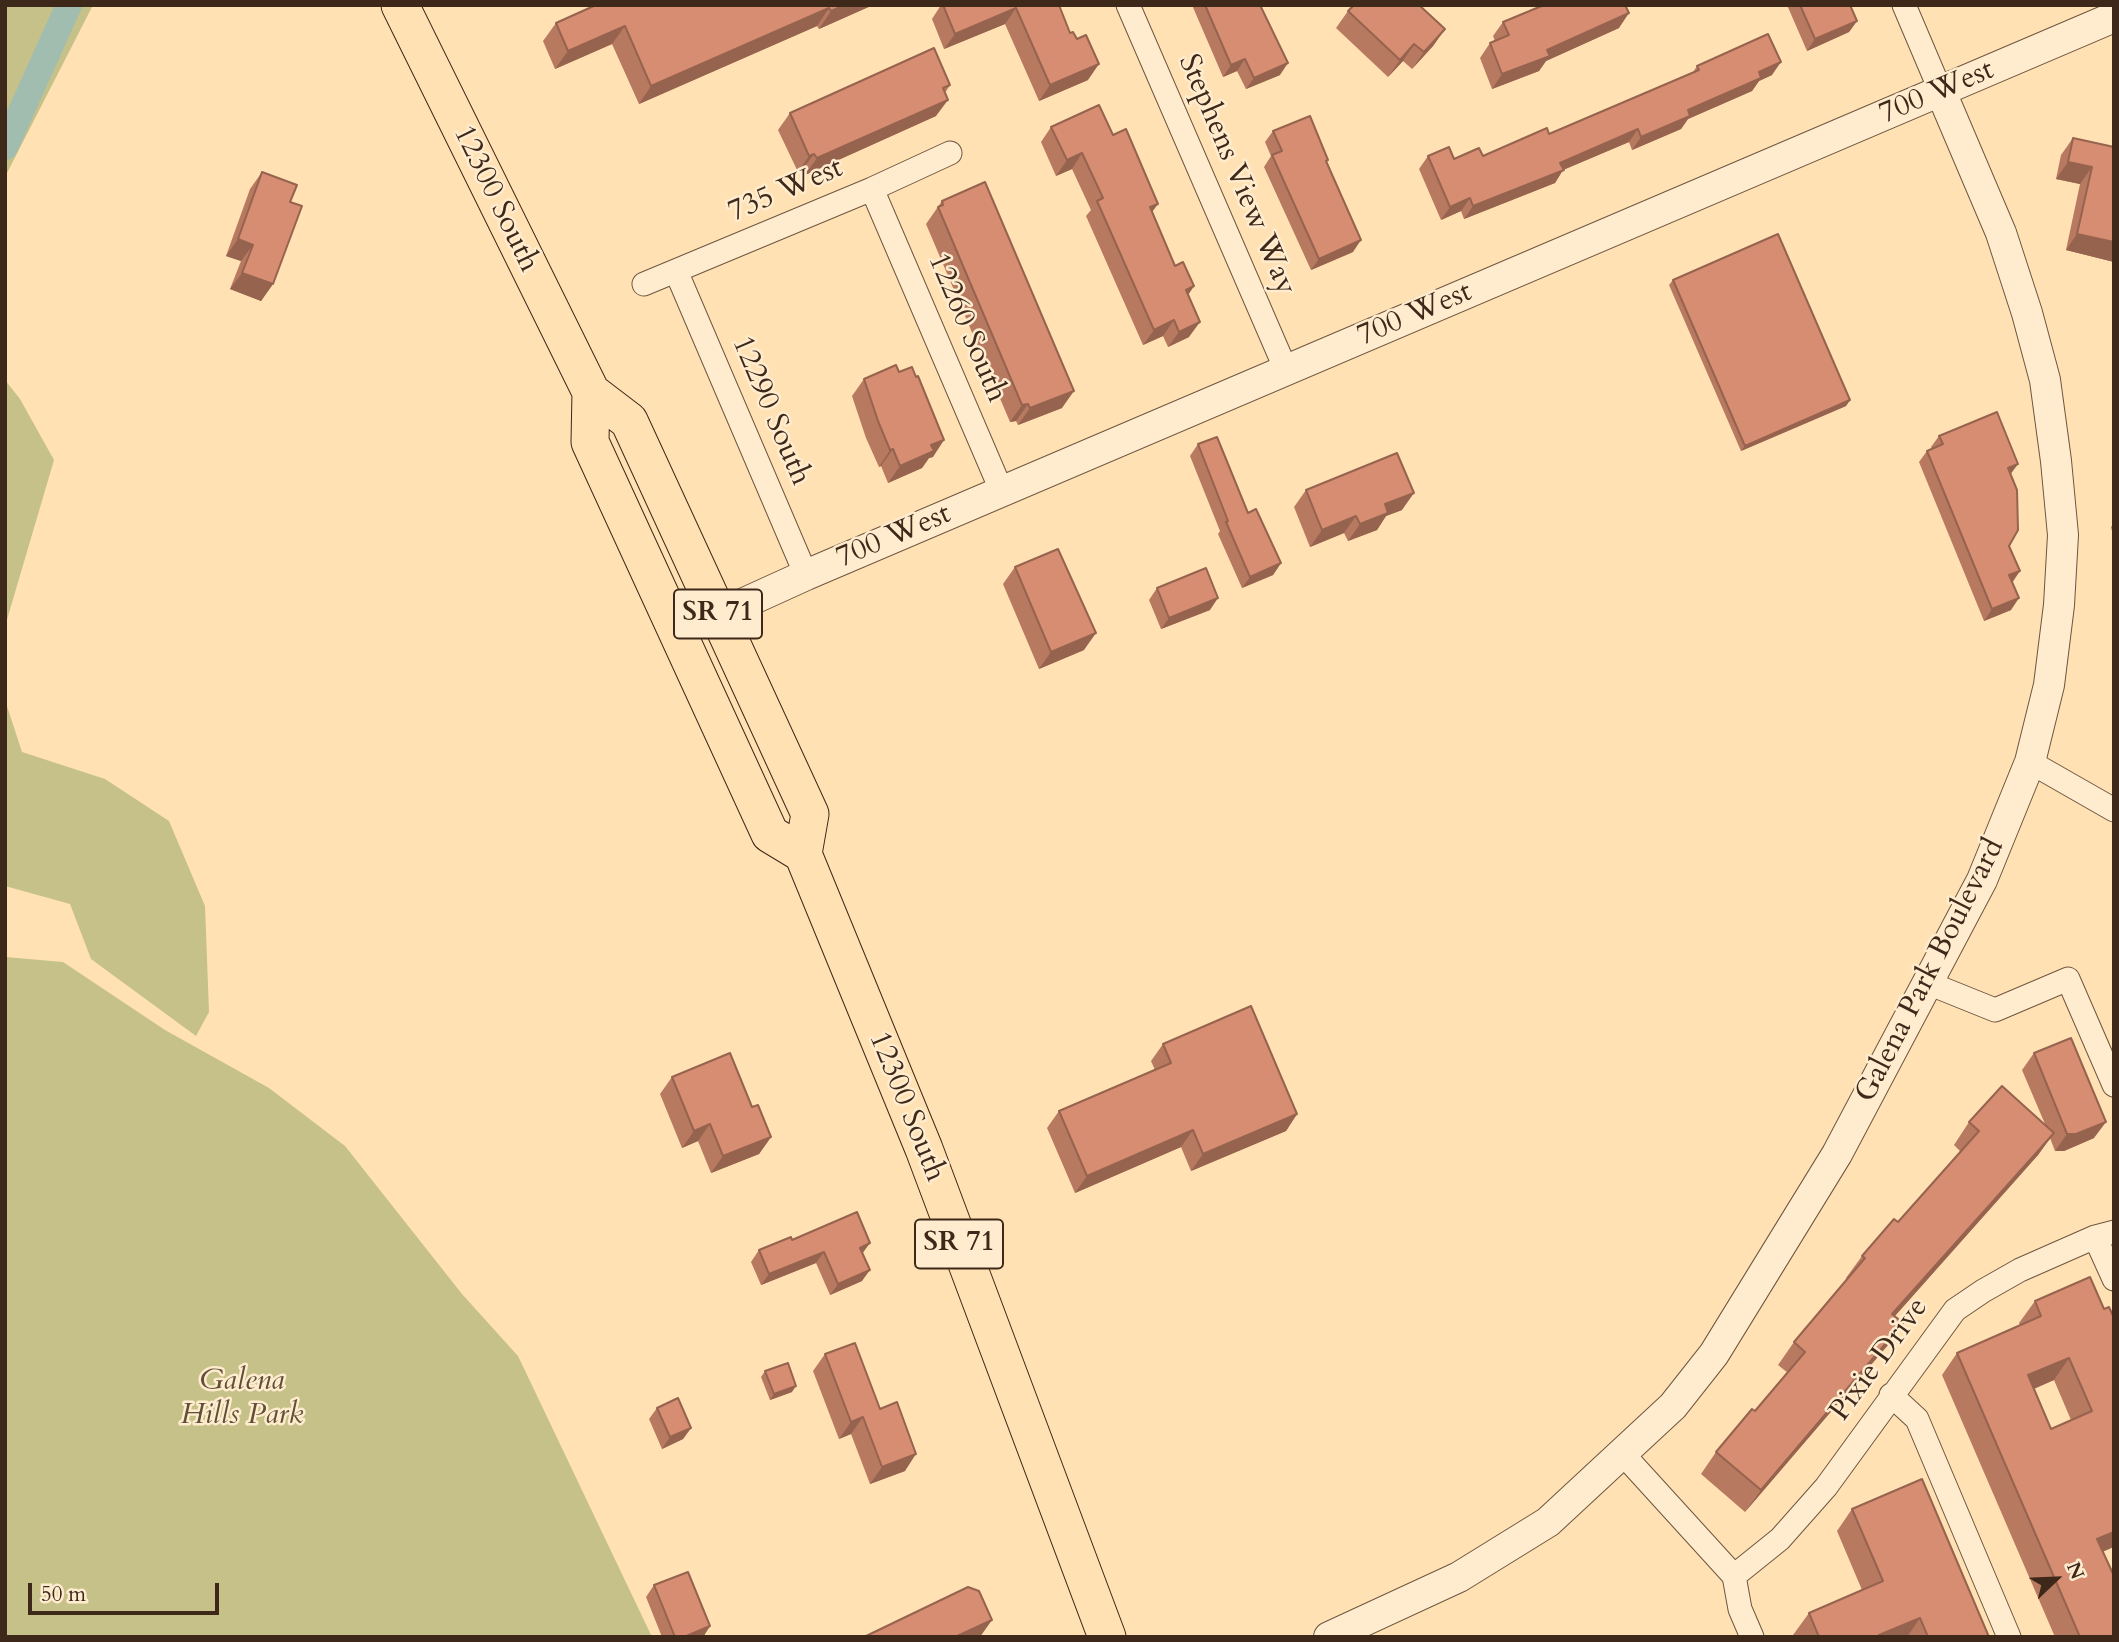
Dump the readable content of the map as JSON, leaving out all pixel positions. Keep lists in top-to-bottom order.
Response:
{
  "streets": {
    "main road": ["12300 South", "SR 71"],
    "street": [
      "700 West",
      "Stephens View Way",
      "735 West",
      "12260 South",
      "12290 South",
      "Galena Park Boulevard",
      "Pixie Drive"
    ]
  },
  "crossings": [
    ["700 West", "Stephens View Way"],
    ["700 West", "12300 South"],
    ["700 West", "12260 South"],
    ["700 West", "12290 South"],
    ["700 West", "Galena Park Boulevard"],
    ["735 West", "12260 South"],
    ["735 West", "12290 South"]
  ],
  "parks": ["Galena Hills Park"],
  "scale_bar": "50 m",
  "north": "top right"
}
